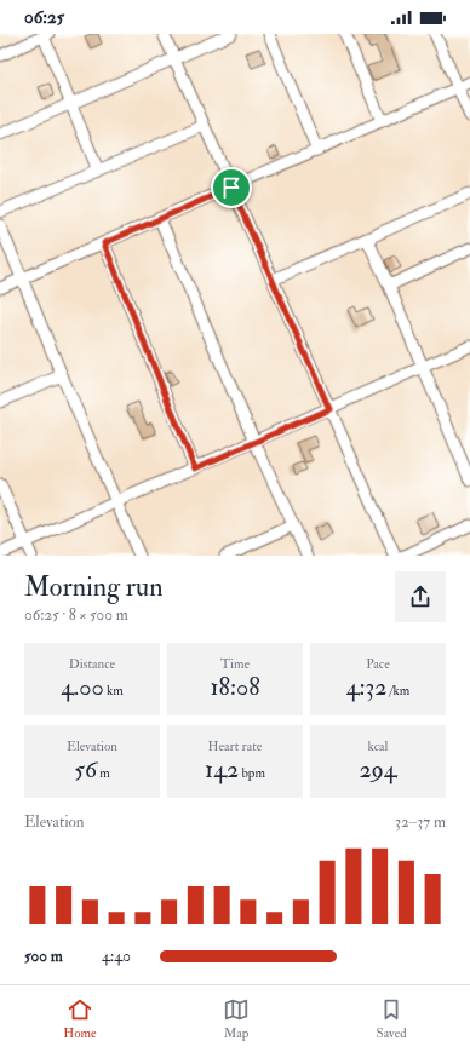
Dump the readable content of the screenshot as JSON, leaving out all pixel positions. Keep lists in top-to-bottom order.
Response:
{
  "page": {
    "status": "06:25",
    "heading": ["Morning run", "06:25 · 8 × 500 m"],
    "stats": [
      ["Distance", "4.00 km"],
      ["Time", "18:08"],
      ["Pace", "4:32 /km"],
      ["Elevation", "56 m"],
      ["Heart rate", "142 bpm"],
      ["kcal", "294"]
    ],
    "chart": ["Elevation", "32–37 m"],
    "list": [
      {
        "name": "500 m",
        "note": "4:40"
      }
    ],
    "tabs": ["Home", "Map", "Saved"]
  }
}
